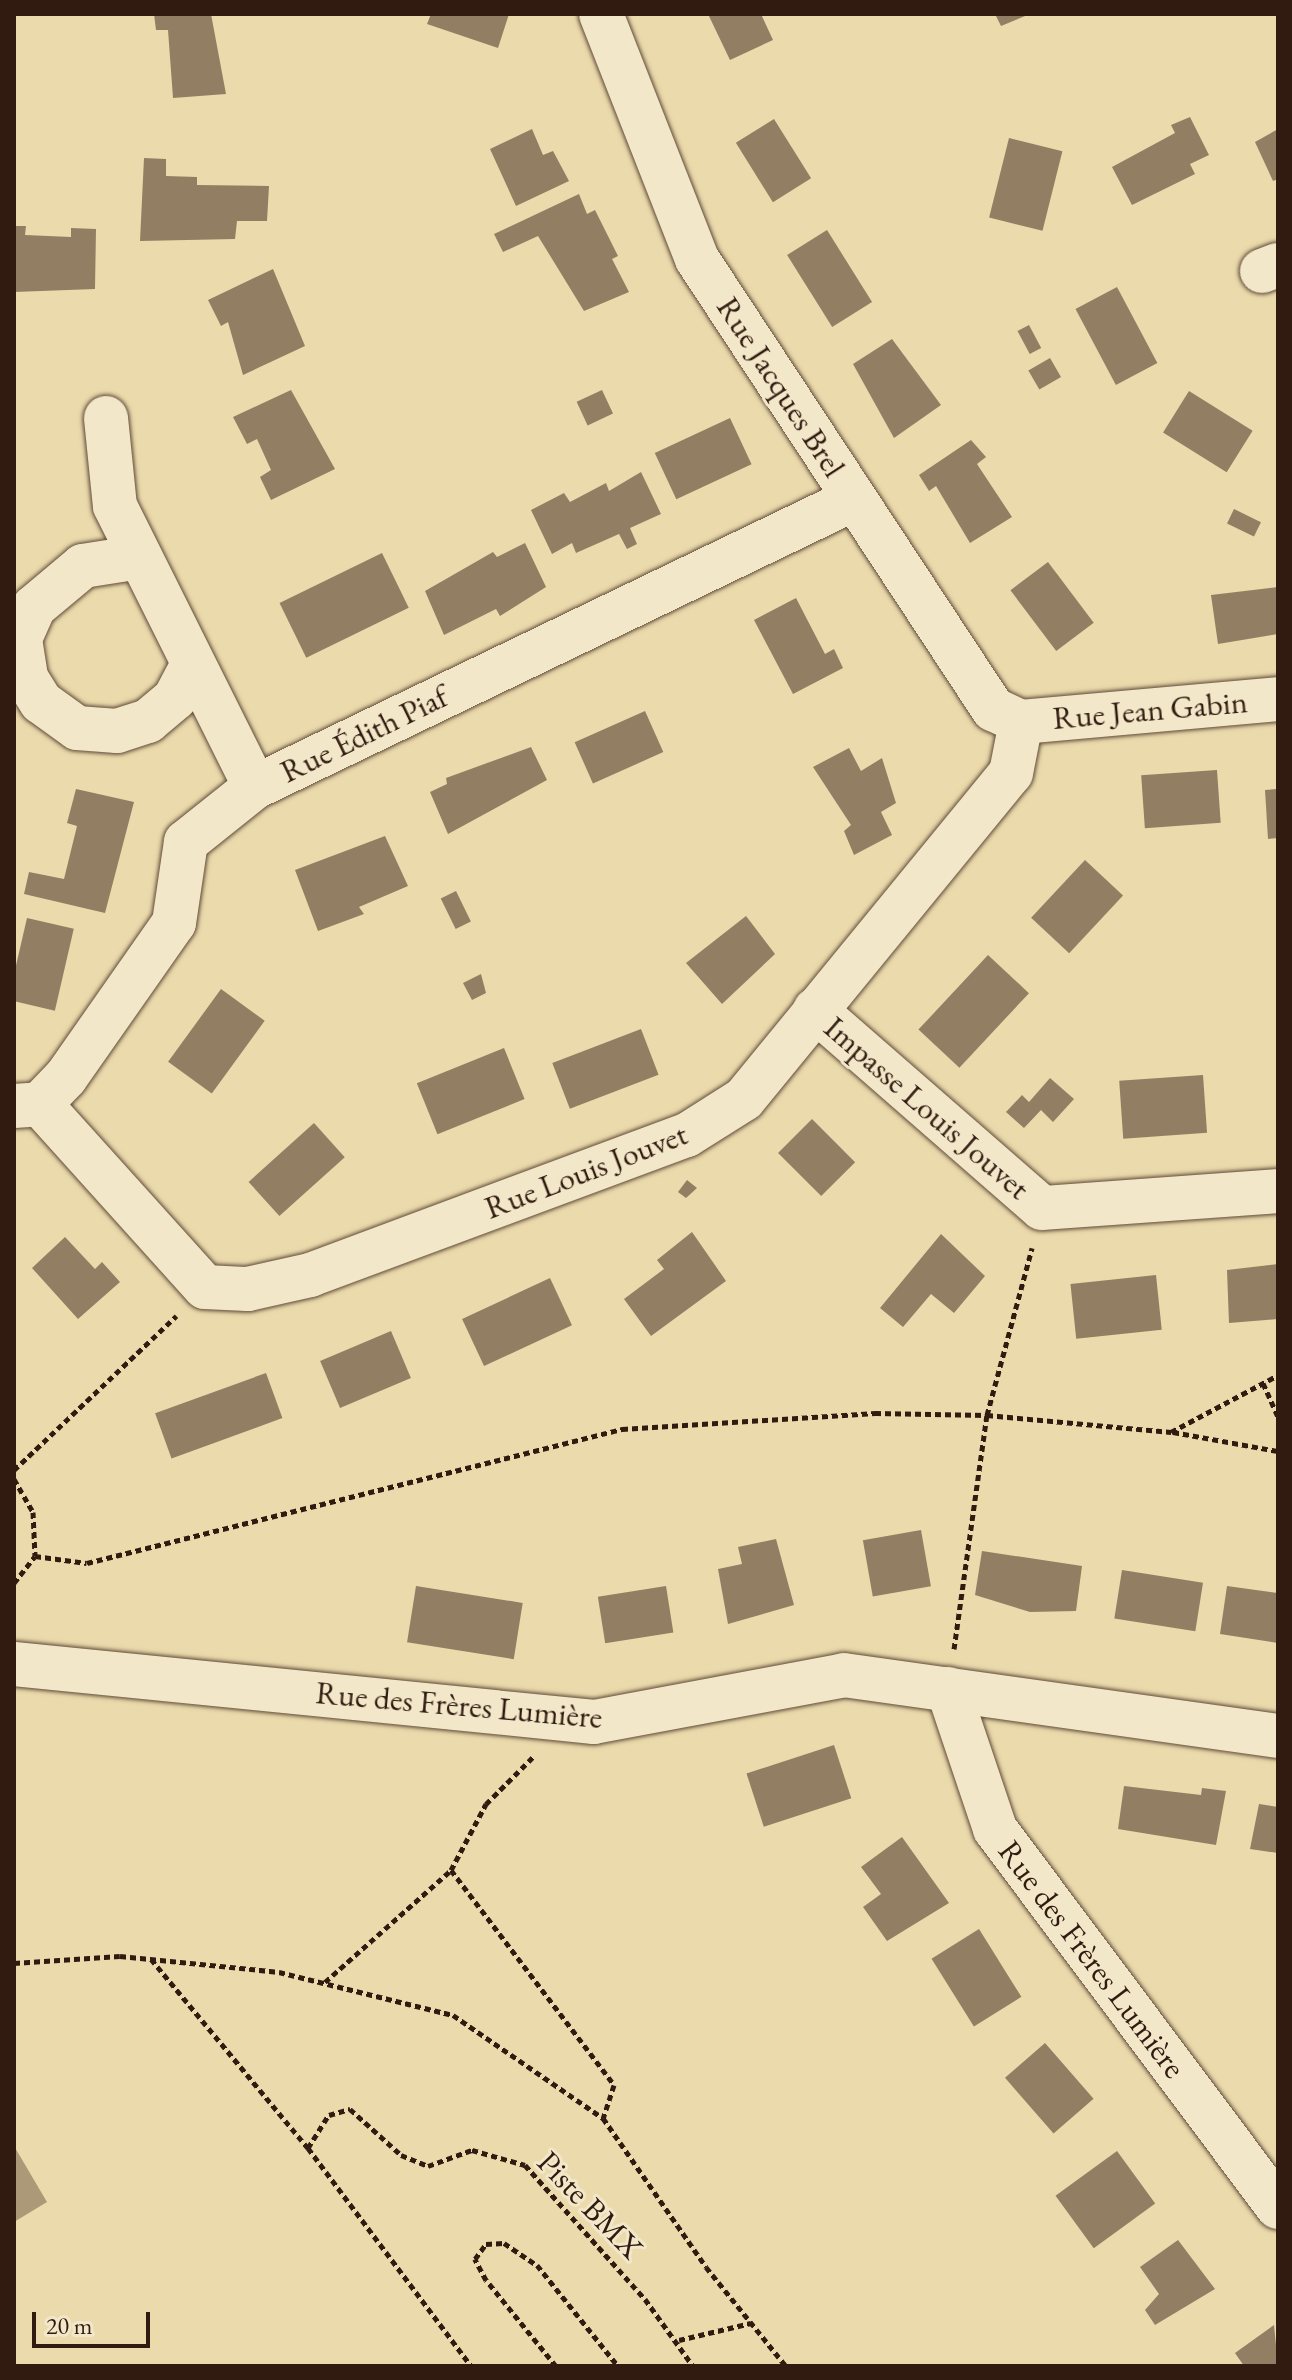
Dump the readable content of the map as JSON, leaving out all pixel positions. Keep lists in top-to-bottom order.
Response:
{
  "streets": {
    "street": [
      "Rue Jacques Brel",
      "Rue Jean Gabin",
      "Rue Édith Piaf",
      "Impasse Louis Jouvet",
      "Rue Louis Jouvet",
      "Rue des Frères Lumière"
    ],
    "path": ["Piste BMX"]
  },
  "crossings": [
    ["Rue Jacques Brel", "Rue Jean Gabin"],
    ["Rue Jacques Brel", "Rue Édith Piaf"],
    ["Rue Jacques Brel", "Rue Louis Jouvet"],
    ["Rue Jean Gabin", "Rue Louis Jouvet"],
    ["Impasse Louis Jouvet", "Rue Louis Jouvet"]
  ],
  "scale_bar": "20 m"
}
